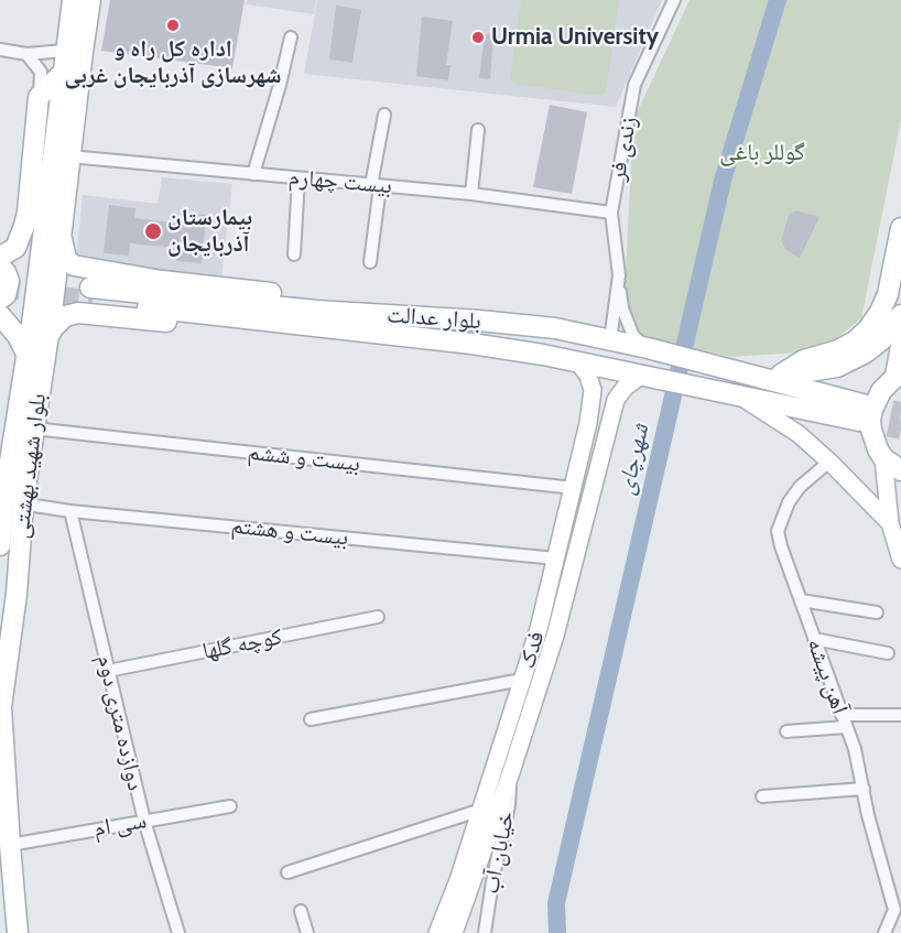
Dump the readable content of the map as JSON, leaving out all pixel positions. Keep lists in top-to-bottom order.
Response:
{
  "streets": {
    "main road": ["بلوار عدالت", "بلوار شهید بهشتی"],
    "street": [
      "زندی فر",
      "بیست چهارم",
      "بیست و ششم",
      "بیست و هشتم",
      "کوچه گلها",
      "فدک",
      "آهن پیشه",
      "دوازده متری دوم",
      "سی ام",
      "خیابان آب"
    ]
  },
  "crossings": [
    ["زندی فر", "بیست چهارم"],
    ["زندی فر", "بلوار عدالت"],
    ["بیست چهارم", "بلوار شهید بهشتی"],
    ["بلوار عدالت", "فدک"],
    ["بیست و ششم", "بلوار شهید بهشتی"],
    ["بیست و ششم", "فدک"],
    ["بلوار شهید بهشتی", "بیست و هشتم"],
    ["بلوار شهید بهشتی", "سی ام"],
    ["بیست و هشتم", "فدک"],
    ["بیست و هشتم", "دوازده متری دوم"],
    ["کوچه گلها", "دوازده متری دوم"],
    ["فدک", "خیابان آب"],
    ["دوازده متری دوم", "سی ام"]
  ],
  "water": ["شهرچای"],
  "parks": ["گوللر باغی"],
  "places": ["اداره کل راه و شهرسازی آذربایجان غربی", "Urmia University", "بیمارستان آذربایجان"]
}
